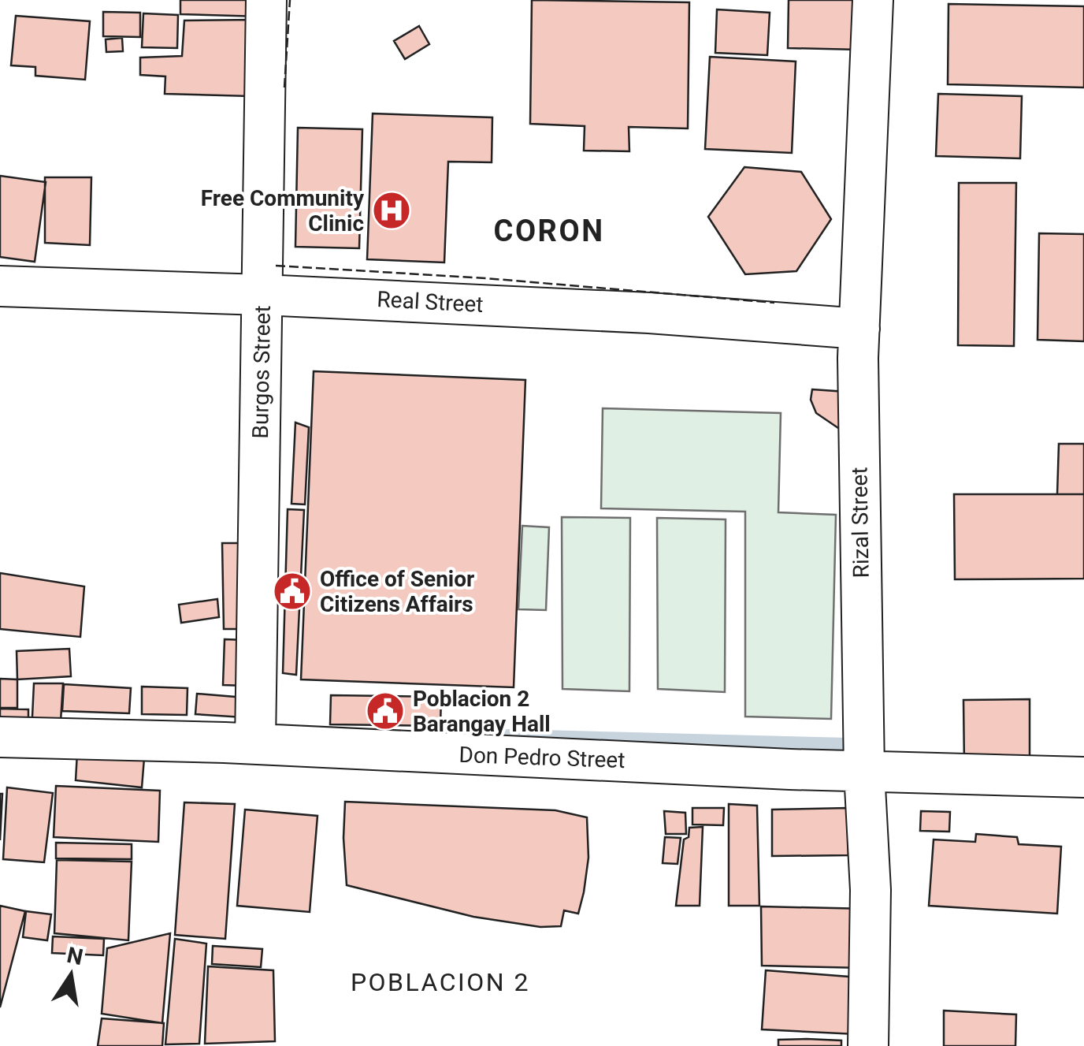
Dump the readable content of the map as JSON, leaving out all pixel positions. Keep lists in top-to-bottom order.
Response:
{
  "streets": {
    "street": [
      "Real Street",
      "Burgos Street",
      "Rizal Street",
      "Don Pedro Street"
    ]
  },
  "crossings": [
    ["Real Street", "Burgos Street"],
    ["Real Street", "Rizal Street"],
    ["Burgos Street", "Don Pedro Street"],
    ["Rizal Street", "Don Pedro Street"]
  ],
  "districts": ["CORON", "POBLACION 2"],
  "places": {
    "hospital": ["Free Community Clinic"],
    "public building": ["Office of Senior Citizens Affairs", "Poblacion 2 Barangay Hall"]
  },
  "north": "top"
}
